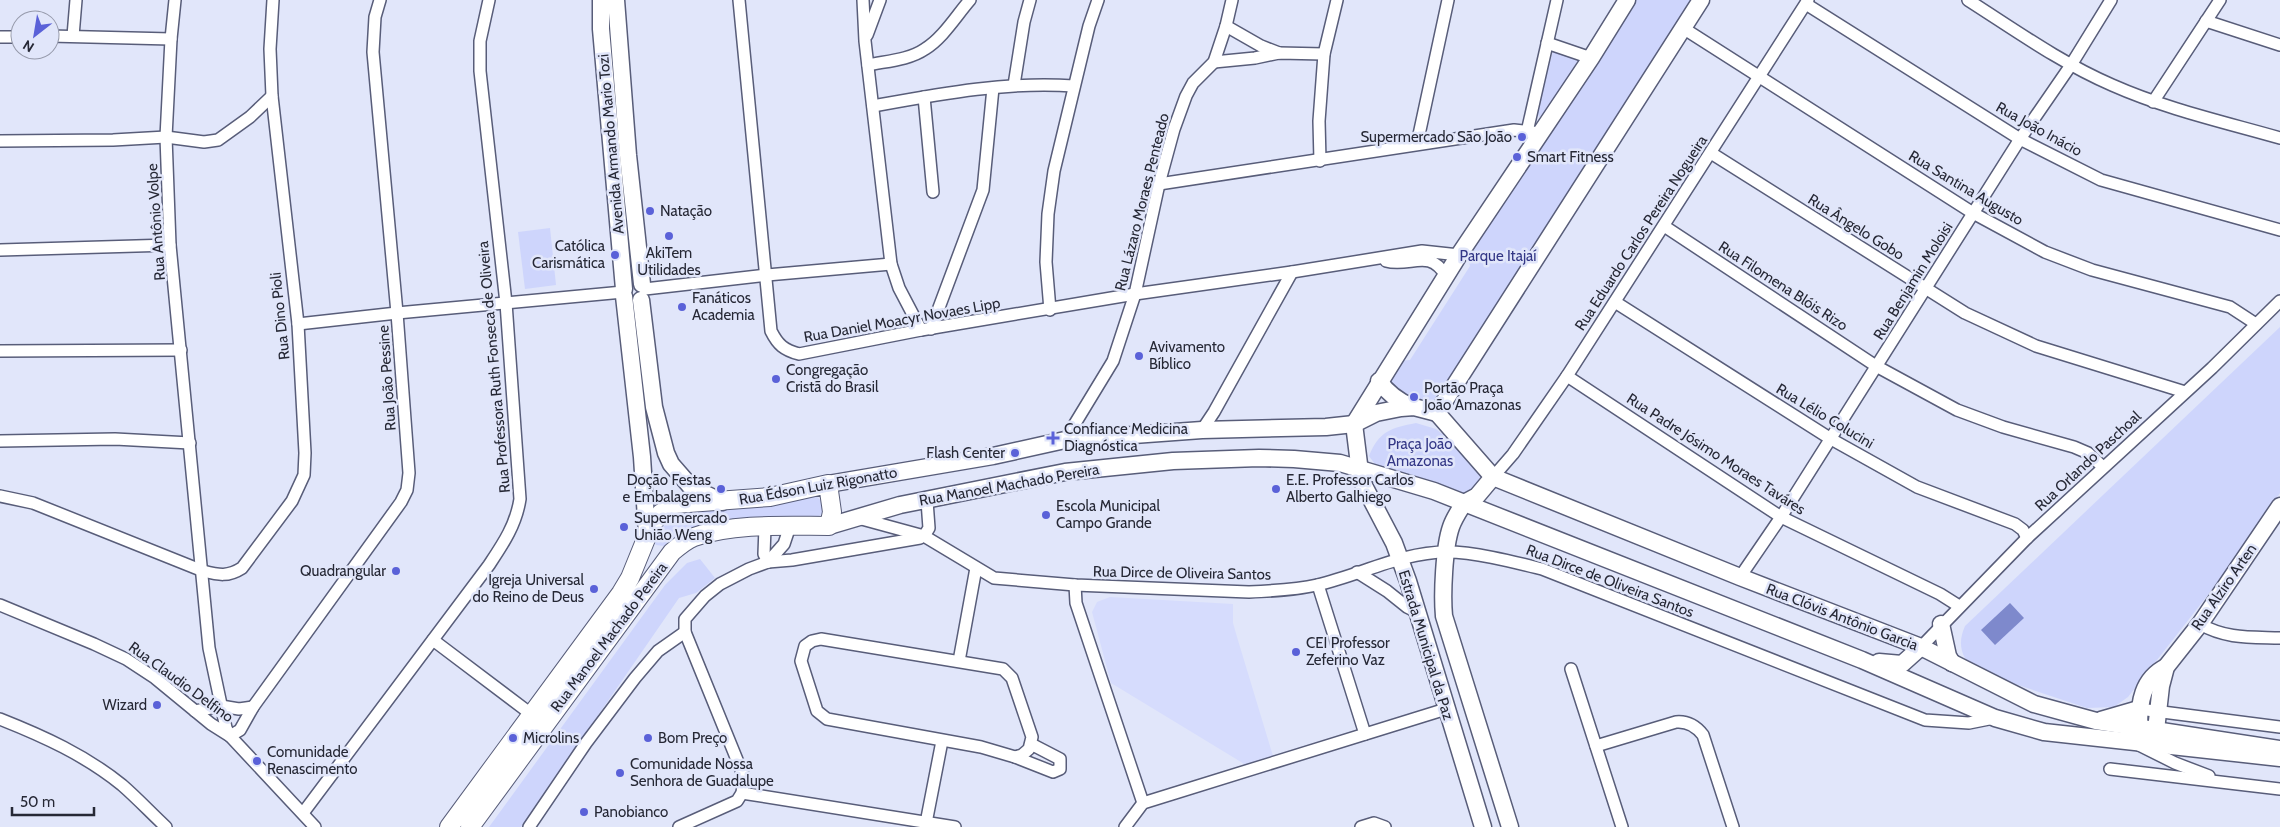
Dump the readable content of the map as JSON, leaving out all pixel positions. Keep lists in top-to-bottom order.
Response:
{
  "streets": {
    "main road": [
      "Avenida Armando Mario Tozi",
      "Rua Manoel Machado Pereira",
      "Rua Édson Luiz Rigonatto",
      "Rua Alziro Arten",
      "Rua Clóvis Antônio Garcia",
      "Estrada Municipal da Paz"
    ],
    "street": [
      "Rua João Inácio",
      "Rua Santina Augusto",
      "Rua Lázaro Moraes Penteado",
      "Rua Antônio Volpe",
      "Rua Ângelo Gobo",
      "Rua Eduardo Carlos Pereira Nogueira",
      "Rua Benjamin Moloisi",
      "Rua Filomena Blóis Rizo",
      "Rua Dino Pioli",
      "Rua Daniel Moacyr Novaes Lipp",
      "Rua Professora Ruth Fonseca de Oliveira",
      "Rua João Pessine",
      "Rua Lélio Colucini",
      "Rua Padre Jósimo Moraes Taváres",
      "Rua Orlando Paschoal",
      "Rua Dirce de Oliveira Santos",
      "Rua Claudio Delfino"
    ]
  },
  "crossings": [
    ["Rua João Inácio", "Rua Eduardo Carlos Pereira Nogueira"],
    ["Rua João Inácio", "Rua Benjamin Moloisi"],
    ["Avenida Armando Mario Tozi", "Rua Édson Luiz Rigonatto"],
    ["Rua Santina Augusto", "Rua Eduardo Carlos Pereira Nogueira"],
    ["Rua Santina Augusto", "Rua Benjamin Moloisi"],
    ["Rua Santina Augusto", "Rua Orlando Paschoal"],
    ["Rua Lázaro Moraes Penteado", "Rua Daniel Moacyr Novaes Lipp"],
    ["Rua Lázaro Moraes Penteado", "Rua Édson Luiz Rigonatto"],
    ["Rua Ângelo Gobo", "Rua Eduardo Carlos Pereira Nogueira"],
    ["Rua Ângelo Gobo", "Rua Benjamin Moloisi"],
    ["Rua Ângelo Gobo", "Rua Orlando Paschoal"],
    ["Rua Eduardo Carlos Pereira Nogueira", "Rua Filomena Blóis Rizo"],
    ["Rua Eduardo Carlos Pereira Nogueira", "Rua Lélio Colucini"],
    ["Rua Eduardo Carlos Pereira Nogueira", "Rua Padre Jósimo Moraes Taváres"],
    ["Rua Eduardo Carlos Pereira Nogueira", "Rua Clóvis Antônio Garcia"],
    ["Rua Benjamin Moloisi", "Rua Filomena Blóis Rizo"],
    ["Rua Benjamin Moloisi", "Rua Lélio Colucini"],
    ["Rua Benjamin Moloisi", "Rua Padre Jósimo Moraes Taváres"],
    ["Rua Benjamin Moloisi", "Rua Clóvis Antônio Garcia"],
    ["Rua Filomena Blóis Rizo", "Rua Orlando Paschoal"],
    ["Rua Professora Ruth Fonseca de Oliveira", "Rua Claudio Delfino"],
    ["Rua João Pessine", "Rua Claudio Delfino"],
    ["Rua Lélio Colucini", "Rua Orlando Paschoal"],
    ["Rua Padre Jósimo Moraes Taváres", "Rua Orlando Paschoal"],
    ["Rua Orlando Paschoal", "Rua Clóvis Antônio Garcia"],
    ["Rua Manoel Machado Pereira", "Rua Dirce de Oliveira Santos"],
    ["Rua Manoel Machado Pereira", "Rua Clóvis Antônio Garcia"],
    ["Rua Manoel Machado Pereira", "Estrada Municipal da Paz"],
    ["Rua Édson Luiz Rigonatto", "Estrada Municipal da Paz"],
    ["Rua Dirce de Oliveira Santos", "Rua Clóvis Antônio Garcia"],
    ["Rua Dirce de Oliveira Santos", "Estrada Municipal da Paz"],
    ["Rua Alziro Arten", "Rua Clóvis Antônio Garcia"],
    ["Rua Clóvis Antônio Garcia", "Estrada Municipal da Paz"]
  ],
  "parks": ["Parque Itajaí", "Praça João Amazonas"],
  "places": {
    "other": [
      "Supermercado São João",
      "Smart Fitness",
      "Natação",
      "AkiTem Utilidades",
      "Católica Carismática",
      "Fanáticos Academia",
      "Avivamento Bíblico",
      "Congregação Cristã do Brasil",
      "Portão Praça João Amazonas",
      "Flash Center",
      "Doção Festas e Embalagens",
      "E.E. Professor Carlos Alberto Galhiego",
      "Escola Municipal Campo Grande",
      "Supermercado União Weng",
      "Quadrangular",
      "Igreja Universal do Reino de Deus",
      "CEI Professor Zeferino Vaz",
      "Wizard",
      "Microlins",
      "Bom Preço",
      "Comunidade Renascimento",
      "Comunidade Nossa Senhora de Guadalupe",
      "Panobianco"
    ],
    "health": ["Confiance Medicina Diagnóstica"]
  },
  "scale_bar": "50 m",
  "north": "bottom left"
}
